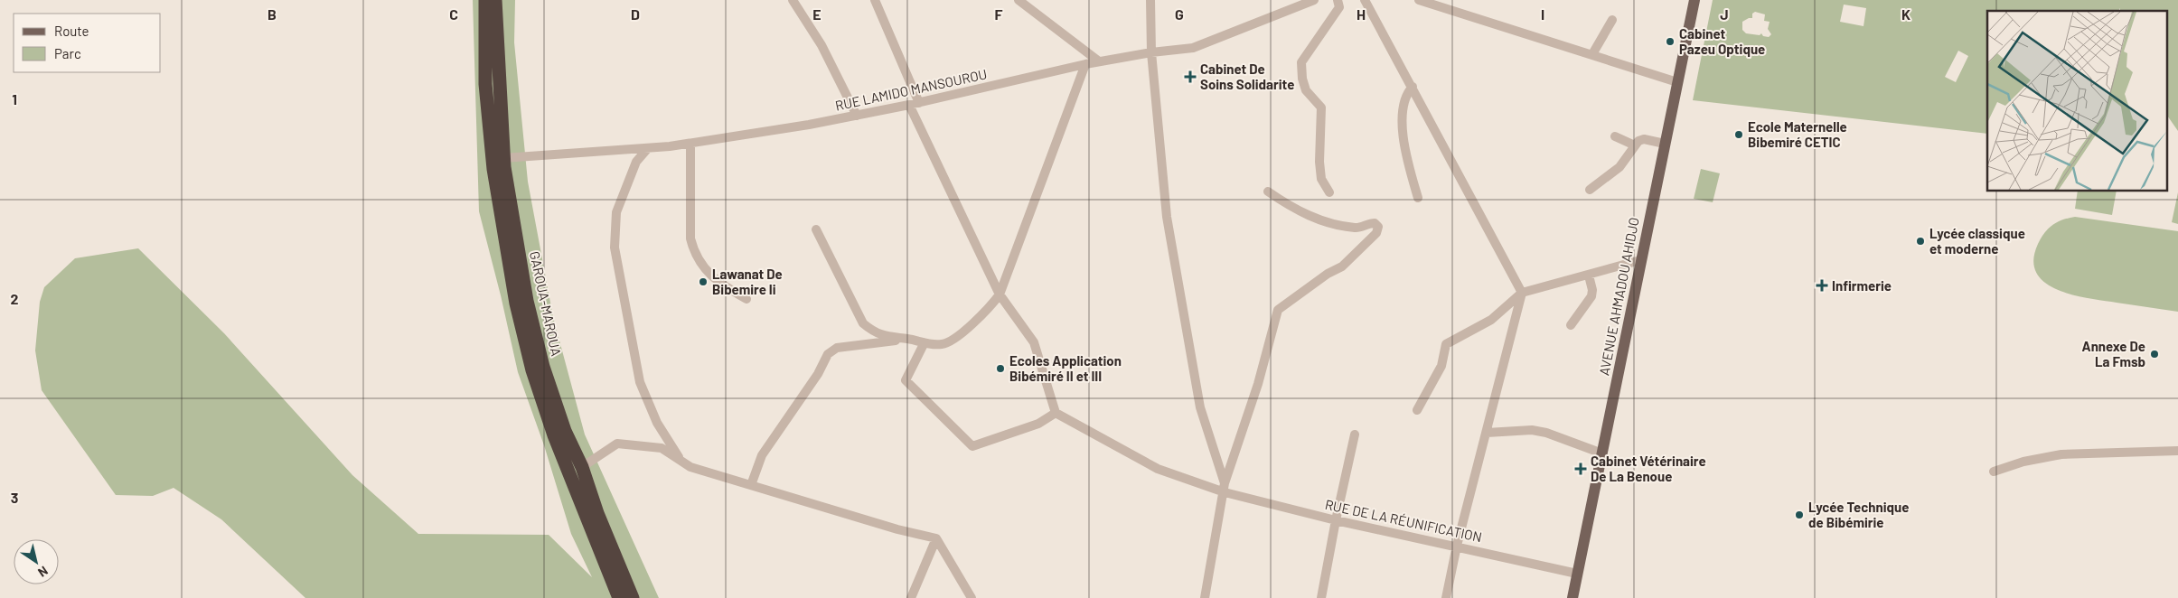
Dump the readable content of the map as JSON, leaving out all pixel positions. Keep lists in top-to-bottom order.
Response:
{
  "streets": {
    "highway": ["GAROUA-MAROUA"],
    "main road": ["AVENUE AHMADOU AHIDJO"],
    "street": ["RUE LAMIDO MANSOUROU", "RUE DE LA RÉUNIFICATION"]
  },
  "crossings": [
    ["RUE LAMIDO MANSOUROU", "GAROUA-MAROUA"],
    ["AVENUE AHMADOU AHIDJO", "RUE DE LA RÉUNIFICATION"]
  ],
  "places": {
    "other": [
      "Cabinet Pazeu Optique",
      "Ecole Maternelle Bibemiré CETIC",
      "Lycée classique et moderne",
      "Lawanat De Bibemire Ii",
      "Annexe De La Fmsb",
      "Ecoles Application Bibémiré II et III",
      "Lycée Technique de Bibémirie"
    ],
    "health": ["Cabinet De Soins Solidarite", "Infirmerie", "Cabinet Vétérinaire De La Benoue"]
  },
  "legend": ["Route", "Parc"],
  "north": "bottom right",
  "grid": {
    "columns": [
      "B",
      "C",
      "D",
      "E",
      "F",
      "G",
      "H",
      "I",
      "J",
      "K"
    ],
    "rows": ["1", "2", "3"]
  }
}
